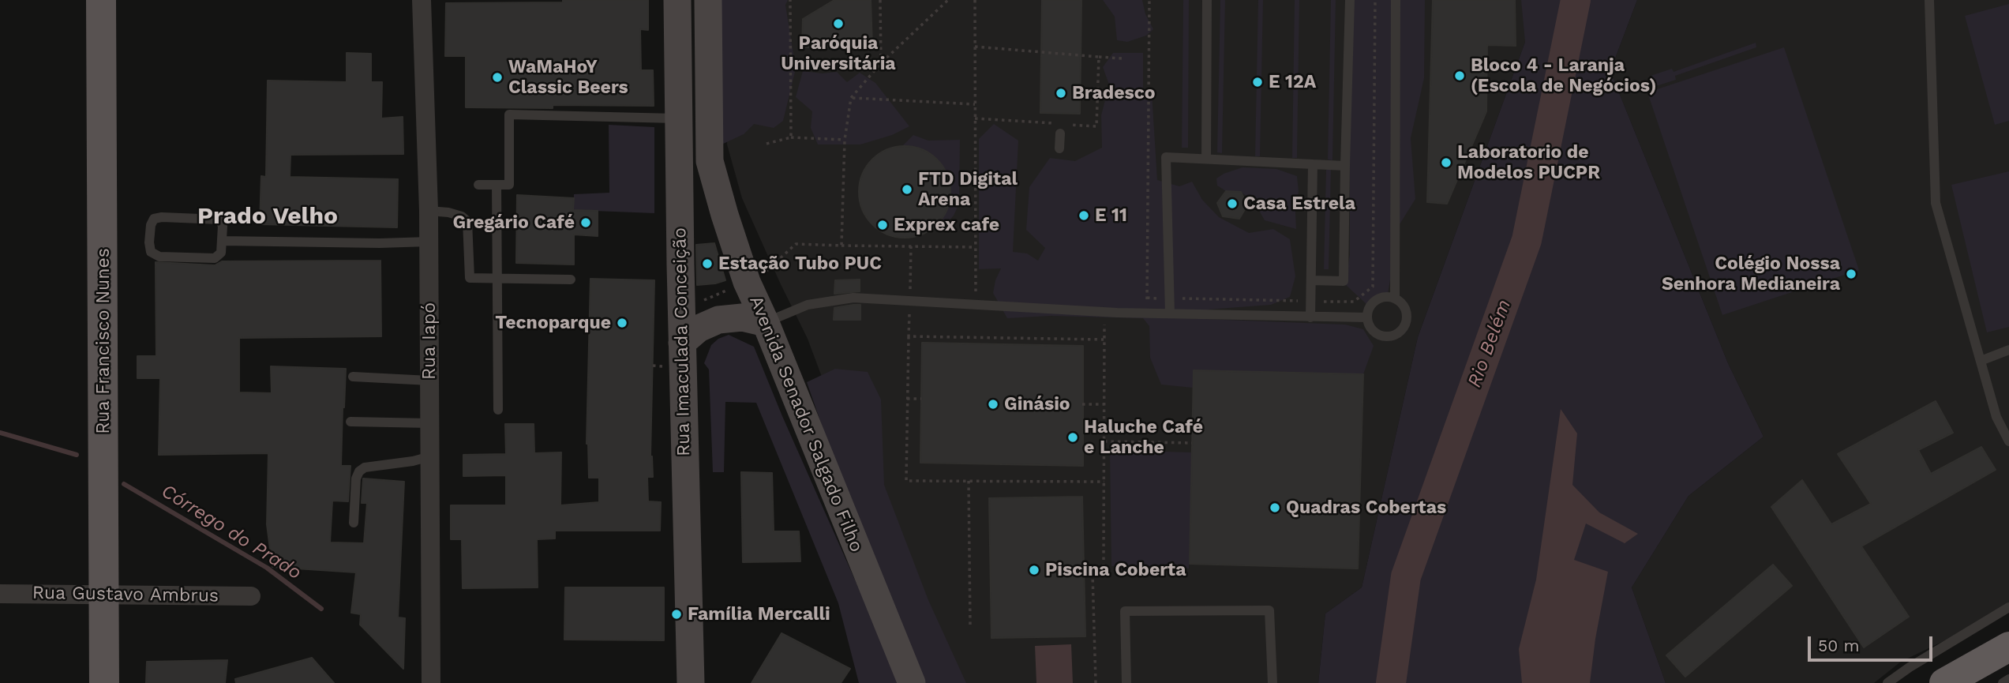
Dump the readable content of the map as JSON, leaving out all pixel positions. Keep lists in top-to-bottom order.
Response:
{
  "streets": {
    "main road": ["Rua Francisco Nunes", "Rua Imaculada Conceição", "Avenida Senador Salgado Filho"],
    "street": ["Rua Iapó", "Rua Gustavo Ambrus"]
  },
  "crossings": [
    ["Rua Francisco Nunes", "Rua Gustavo Ambrus"]
  ],
  "districts": ["Prado Velho"],
  "water": ["Rio Belém", "Córrego do Prado"],
  "places": [
    "Paróquia Universitária",
    "Bloco 4 - Laranja (Escola de Negócios)",
    "WaMaHoY Classic Beers",
    "E 12A",
    "Bradesco",
    "Laboratorio de Modelos PUCPR",
    "FTD Digital Arena",
    "Casa Estrela",
    "E 11",
    "Gregário Café",
    "Exprex cafe",
    "Estação Tubo PUC",
    "Colégio Nossa Senhora Medianeira",
    "Tecnoparque",
    "Ginásio",
    "Haluche Café e Lanche",
    "Quadras Cobertas",
    "Piscina Coberta",
    "Família Mercalli"
  ],
  "scale_bar": "50 m"
}
